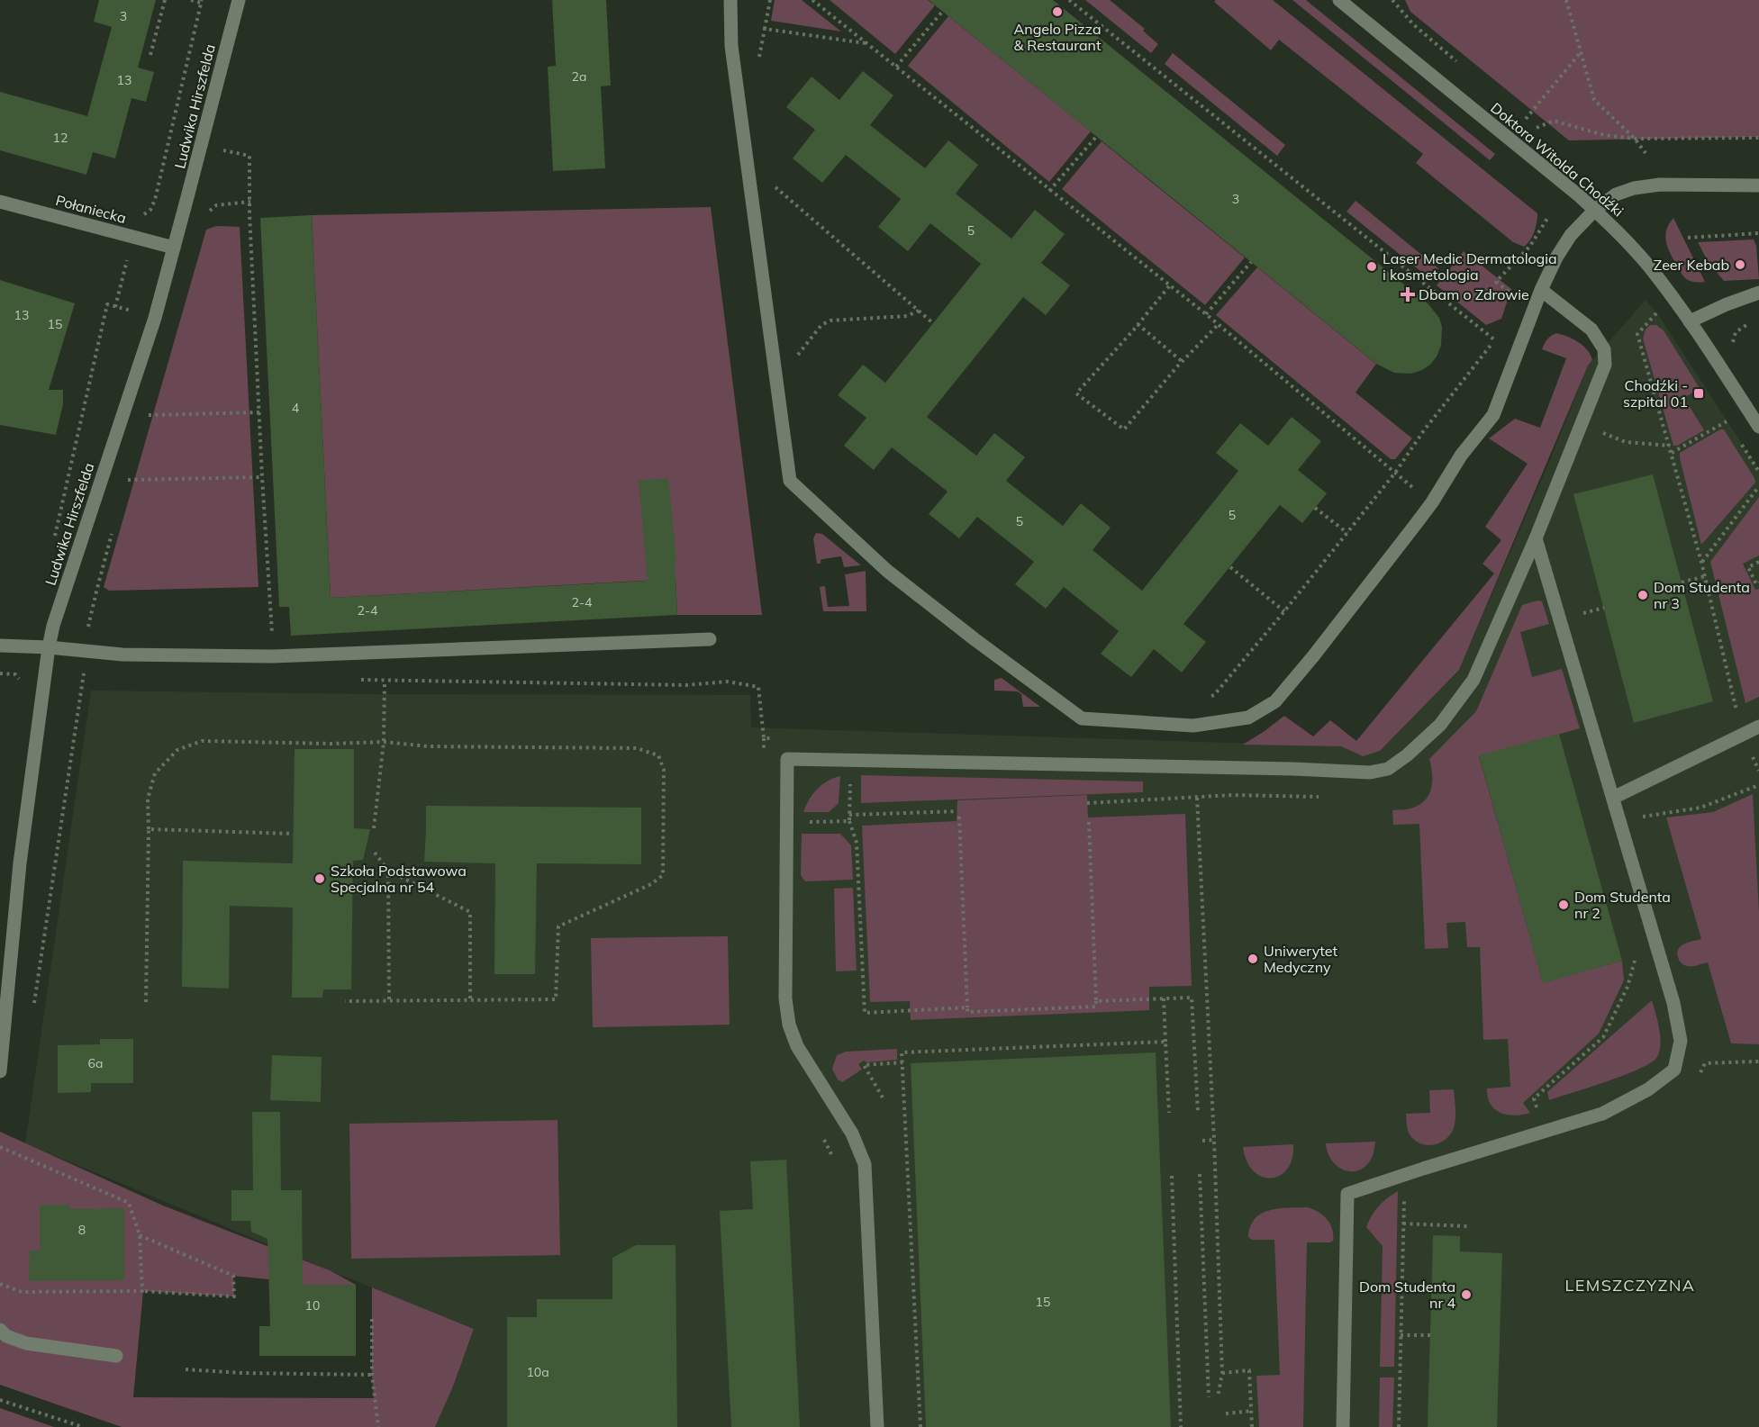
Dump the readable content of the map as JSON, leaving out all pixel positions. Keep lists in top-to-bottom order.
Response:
{
  "streets": {
    "street": ["Ludwika Hirszfelda", "Doktora Witolda Chodźki", "Połaniecka"]
  },
  "crossings": [
    ["Ludwika Hirszfelda", "Połaniecka"]
  ],
  "districts": ["LEMSZCZYZNA"],
  "places": {
    "other": [
      "Angelo Pizza & Restaurant",
      "Zeer Kebab",
      "Laser Medic Dermatologia i kosmetologia",
      "Dom Studenta nr 3",
      "Szkoła Podstawowa Specjalna nr 54",
      "Dom Studenta nr 2",
      "Uniwerytet Medyczny",
      "Dom Studenta nr 4"
    ],
    "health": ["Dbam o Zdrowie"],
    "transit": ["Chodźki - szpital 01"]
  },
  "house_numbers": [
    "3",
    "2a",
    "13",
    "12",
    "3",
    "5",
    "13",
    "15",
    "4",
    "5",
    "5",
    "2-4",
    "2-4",
    "6a",
    "8",
    "15",
    "10",
    "10a"
  ]
}
